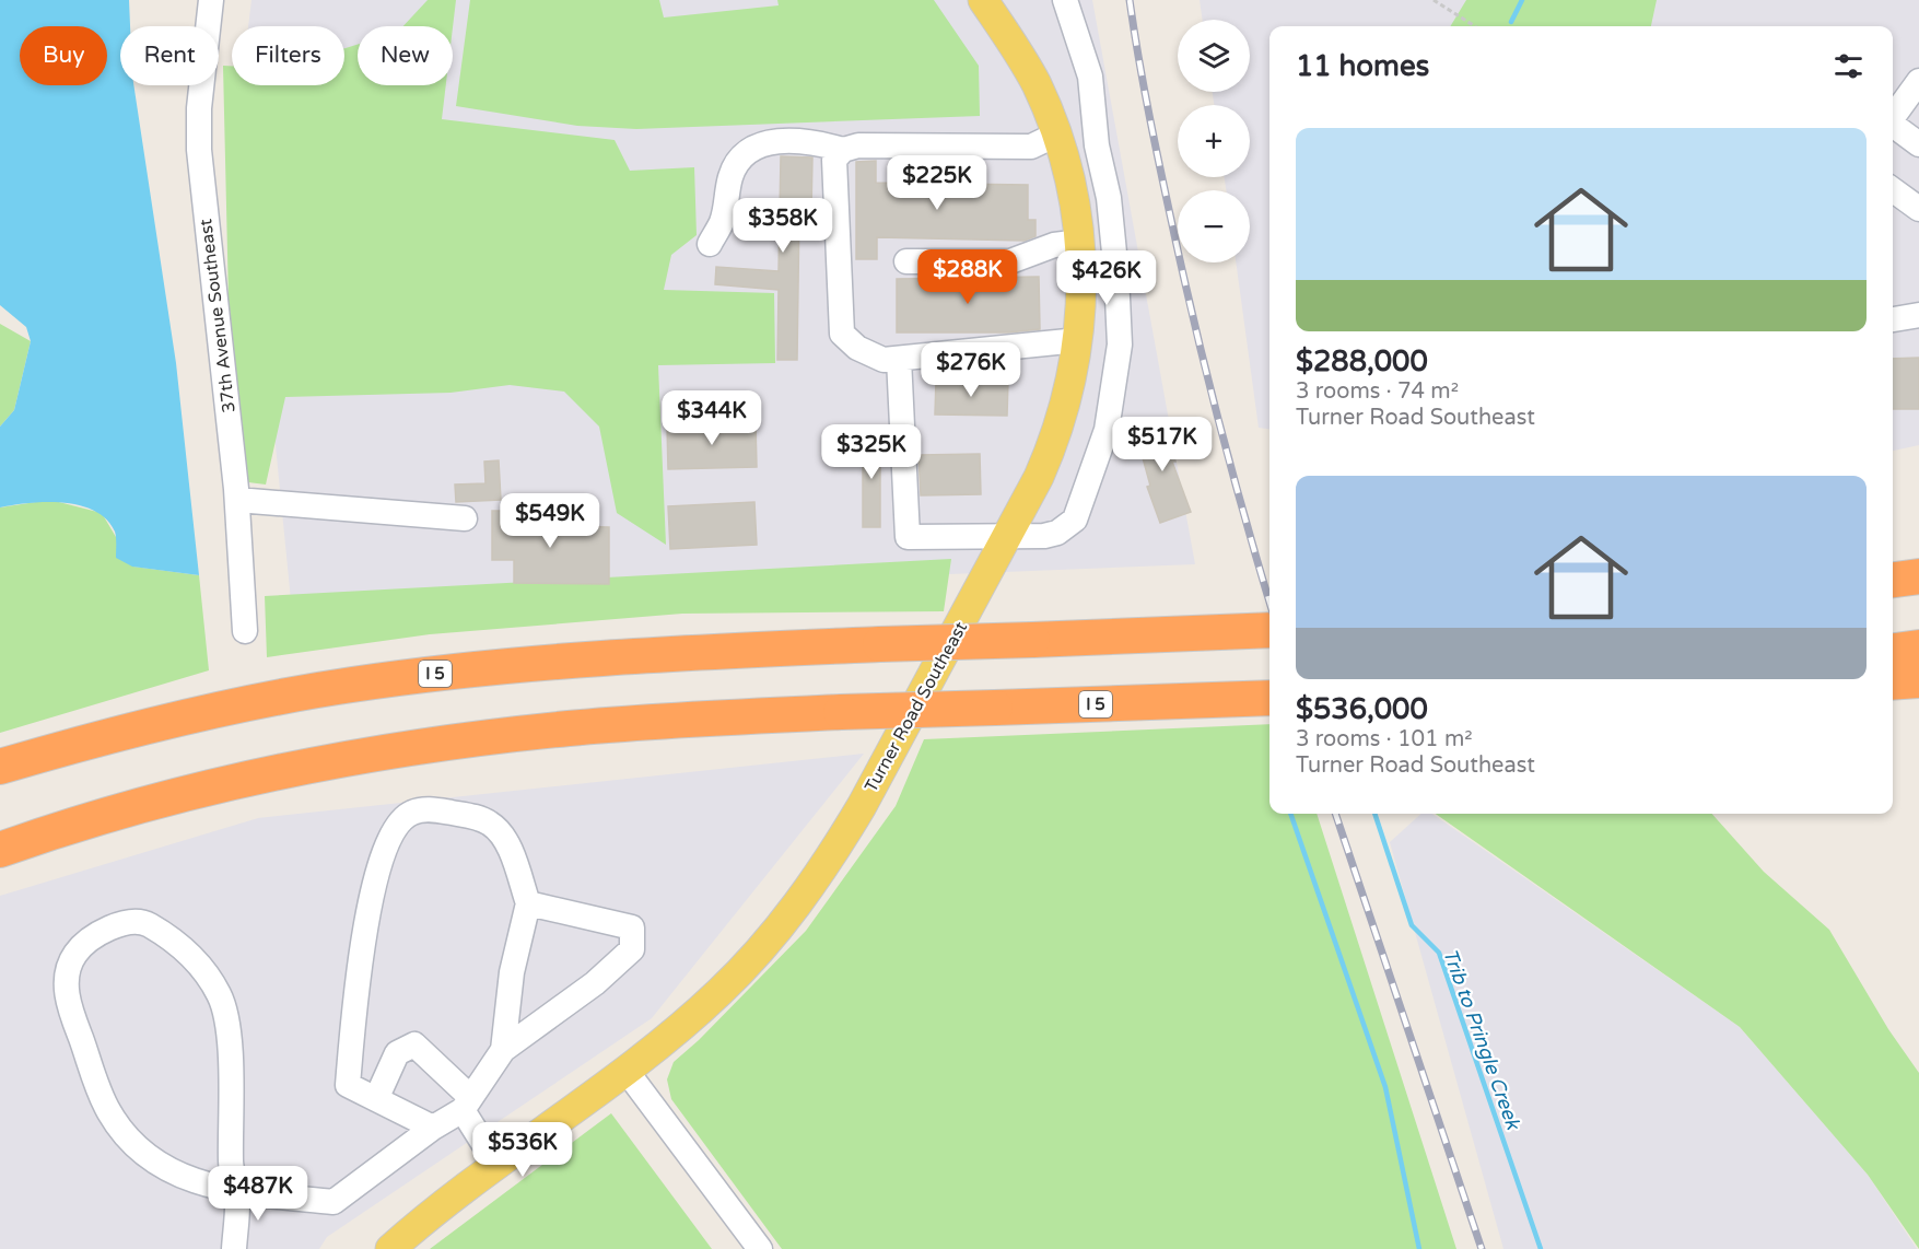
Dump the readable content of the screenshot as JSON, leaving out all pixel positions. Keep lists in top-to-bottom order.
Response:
{
  "streets": {
    "highway": ["I 5"],
    "main road": ["Turner Road Southeast"],
    "street": ["37th Avenue Southeast"]
  },
  "water": ["Trib to Pringle Creek"],
  "page": {
    "map_buttons": ["+", "−"],
    "chip": [
      "Buy",
      "Rent",
      "Filters",
      "New"
    ],
    "heading": "11 homes",
    "list": [
      {
        "name": "$288,000",
        "note": "3 rooms · 74 m² · Turner Road Southeast"
      },
      {
        "name": "$536,000",
        "note": "3 rooms · 101 m² · Turner Road Southeast"
      }
    ],
    "price": [
      "$225K",
      "$358K",
      "$288K",
      "$426K",
      "$276K",
      "$344K",
      "$517K",
      "$325K",
      "$549K",
      "$536K",
      "$487K"
    ]
  }
}
